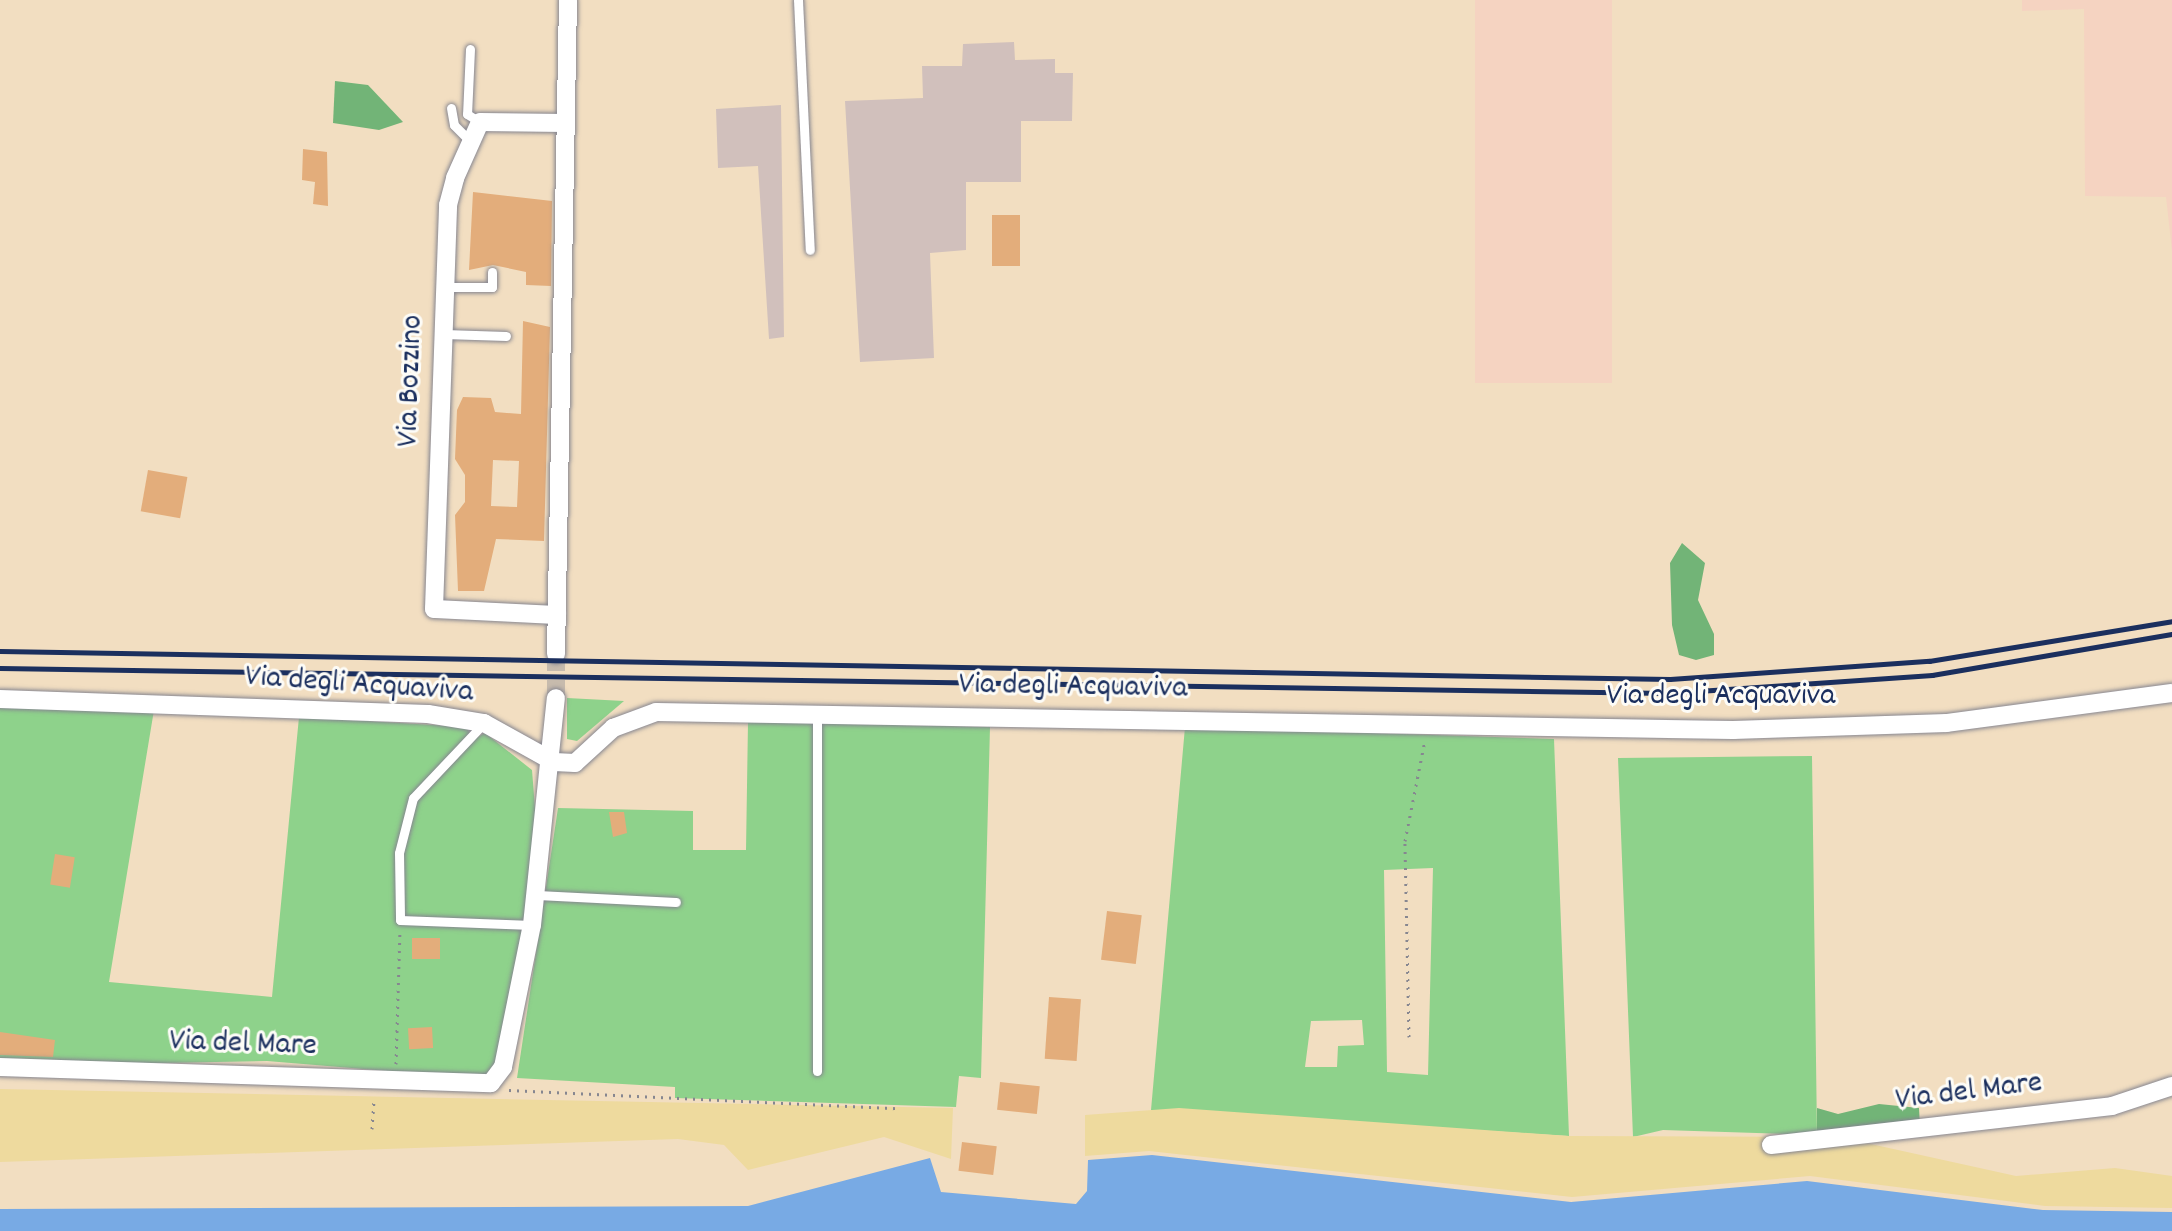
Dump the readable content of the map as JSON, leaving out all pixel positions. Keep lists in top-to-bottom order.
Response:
{
  "streets": {
    "street": ["Via Bozzino", "Via degli Acquaviva", "Via del Mare"]
  }
}
